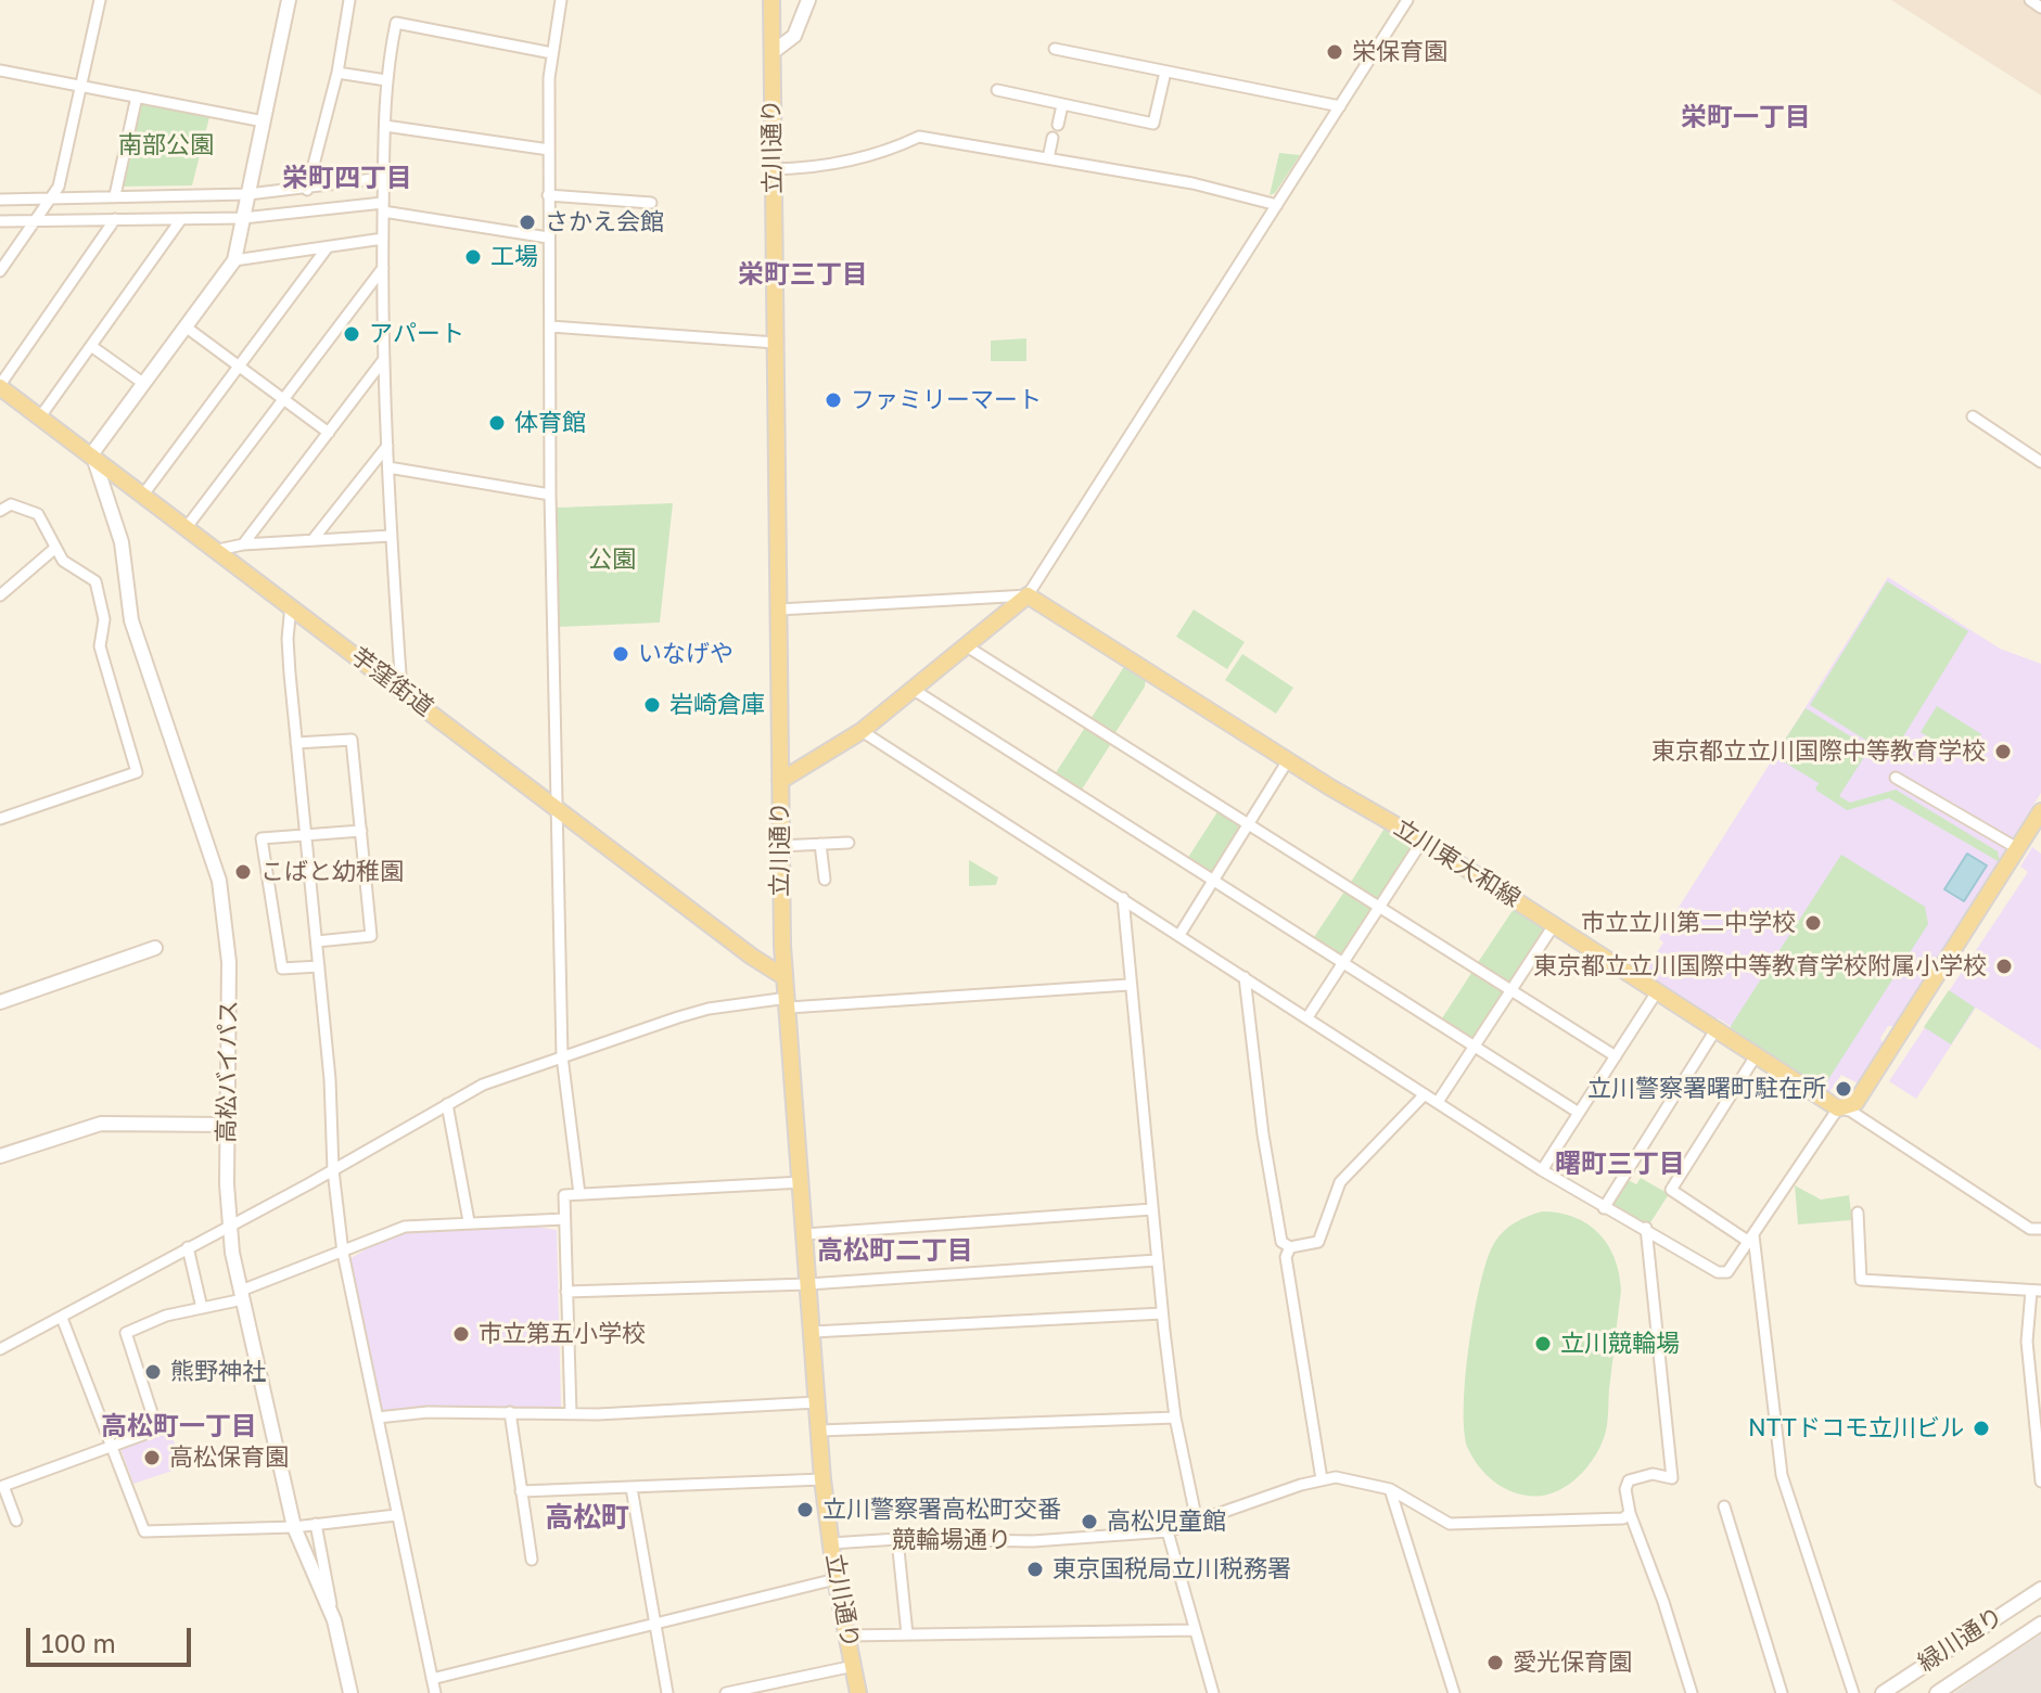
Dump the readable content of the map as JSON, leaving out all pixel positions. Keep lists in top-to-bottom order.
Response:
{
  "streets": {
    "main road": ["立川通り", "芋窪街道", "立川東大和線"],
    "street": ["高松バイパス", "競輪場通り", "緑川通り"]
  },
  "crossings": [
    ["立川通り", "芋窪街道"],
    ["立川通り", "競輪場通り"],
    ["芋窪街道", "高松バイパス"]
  ],
  "districts": [
    "栄町一丁目",
    "栄町四丁目",
    "栄町三丁目",
    "曙町三丁目",
    "高松町二丁目",
    "高松町一丁目",
    "高松町"
  ],
  "parks": ["南部公園", "公園"],
  "places": [
    "栄保育園",
    "さかえ会館",
    "工場",
    "アパート",
    "ファミリーマート",
    "体育館",
    "いなげや",
    "岩崎倉庫",
    "東京都立立川国際中等教育学校",
    "こばと幼稚園",
    "市立立川第二中学校",
    "東京都立立川国際中等教育学校附属小学校",
    "立川警察署曙町駐在所",
    "市立第五小学校",
    "立川競輪場",
    "熊野神社",
    "NTTドコモ立川ビル",
    "高松保育園",
    "立川警察署高松町交番",
    "高松児童館",
    "東京国税局立川税務署",
    "愛光保育園"
  ],
  "scale_bar": "100 m"
}
